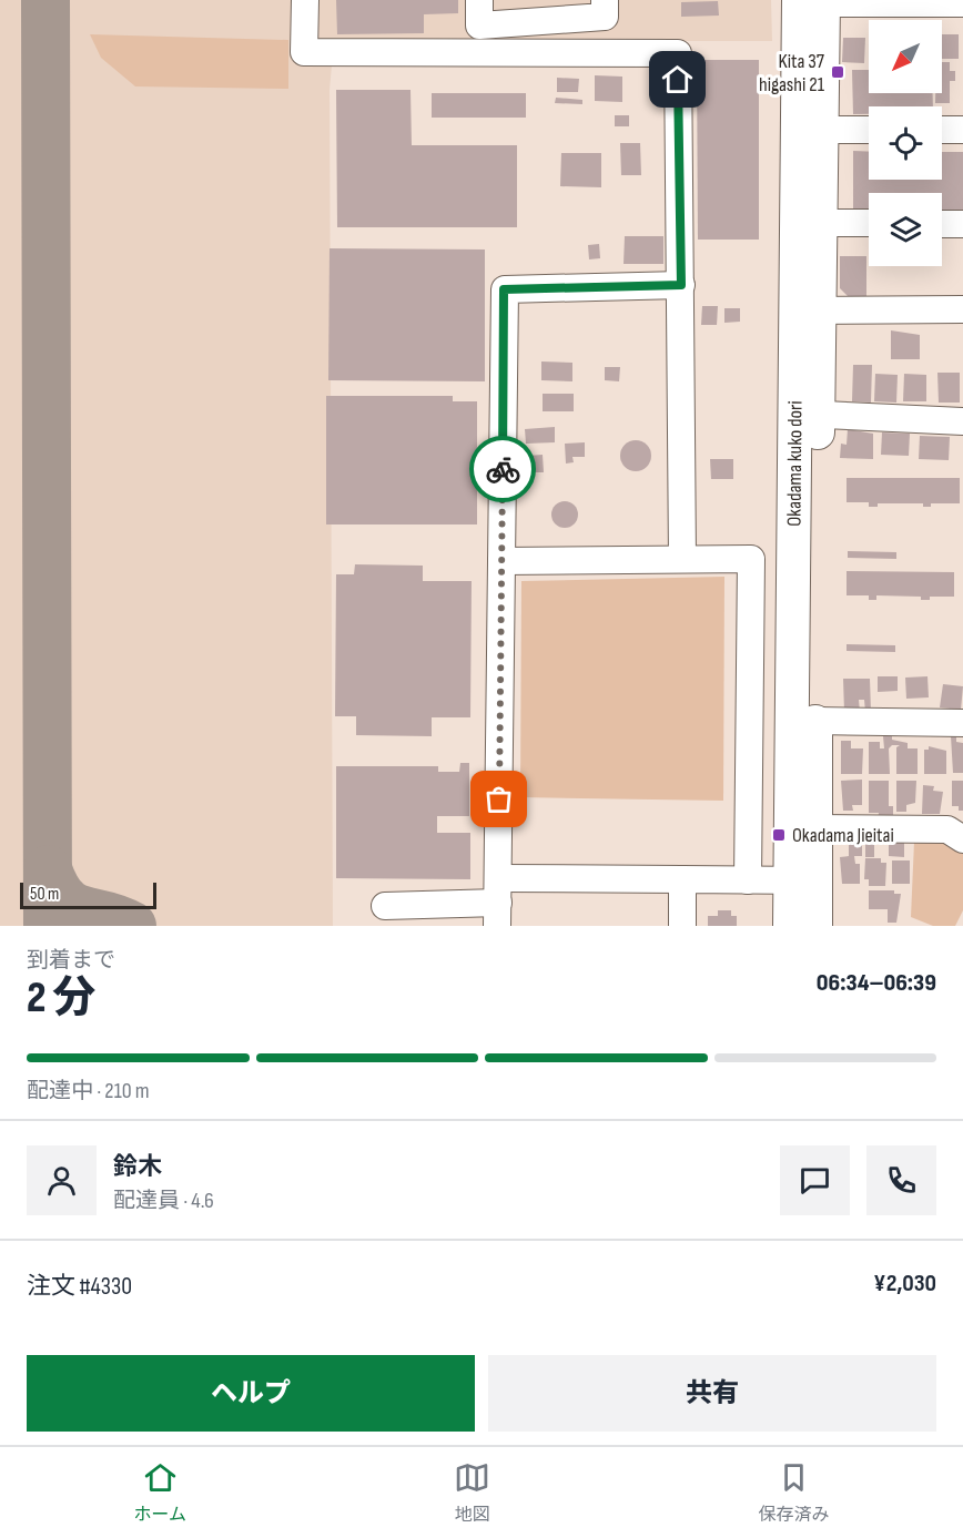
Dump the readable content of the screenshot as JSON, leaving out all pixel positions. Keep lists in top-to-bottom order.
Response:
{
  "streets": {
    "main road": ["Okadama kuko dori"]
  },
  "places": {
    "transit": ["Kita 37 higashi 21", "Okadama Jieitai"]
  },
  "scale_bar": "50 m",
  "north": "bottom left",
  "page": {
    "scale": "50 m",
    "heading": ["2 分", "到着まで", "06:34–06:39"],
    "panel": [
      "鈴木",
      "配達員 · 4.6",
      "注文 #4330",
      "¥2,030"
    ],
    "bar": "配達中 · 210 m",
    "buttons": ["ヘルプ", "共有"],
    "tabs": ["ホーム", "地図", "保存済み"]
  }
}
